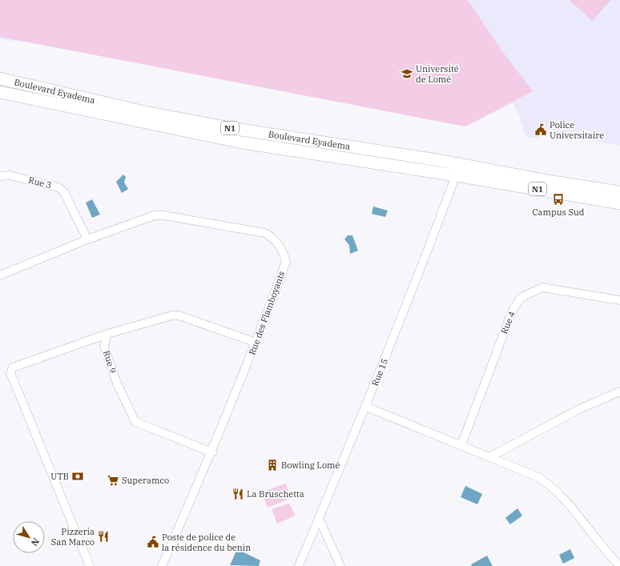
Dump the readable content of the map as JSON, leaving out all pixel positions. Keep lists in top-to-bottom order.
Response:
{
  "streets": {
    "highway": ["Boulevard Eyadema", "N1"],
    "street": [
      "Rue 3",
      "Rue des Flamboyants",
      "Rue 4",
      "Rue 9",
      "Rue 15"
    ]
  },
  "crossings": [
    ["Boulevard Eyadema", "Rue 15"],
    ["N1", "Rue 15"],
    ["Rue 3", "Rue des Flamboyants"],
    ["Rue des Flamboyants", "Rue 9"]
  ],
  "places": {
    "school or university": ["Université de Lomé"],
    "public building": ["Police Universitaire", "Poste de police de la résidence du benin"],
    "bus stop": ["Campus Sud"],
    "building": ["Bowling Lomé"],
    "bank": ["UTB"],
    "supermarket": ["Superamco"],
    "restaurant": ["La Bruschetta", "Pizzeria San Marco"]
  },
  "north": "bottom right"
}
